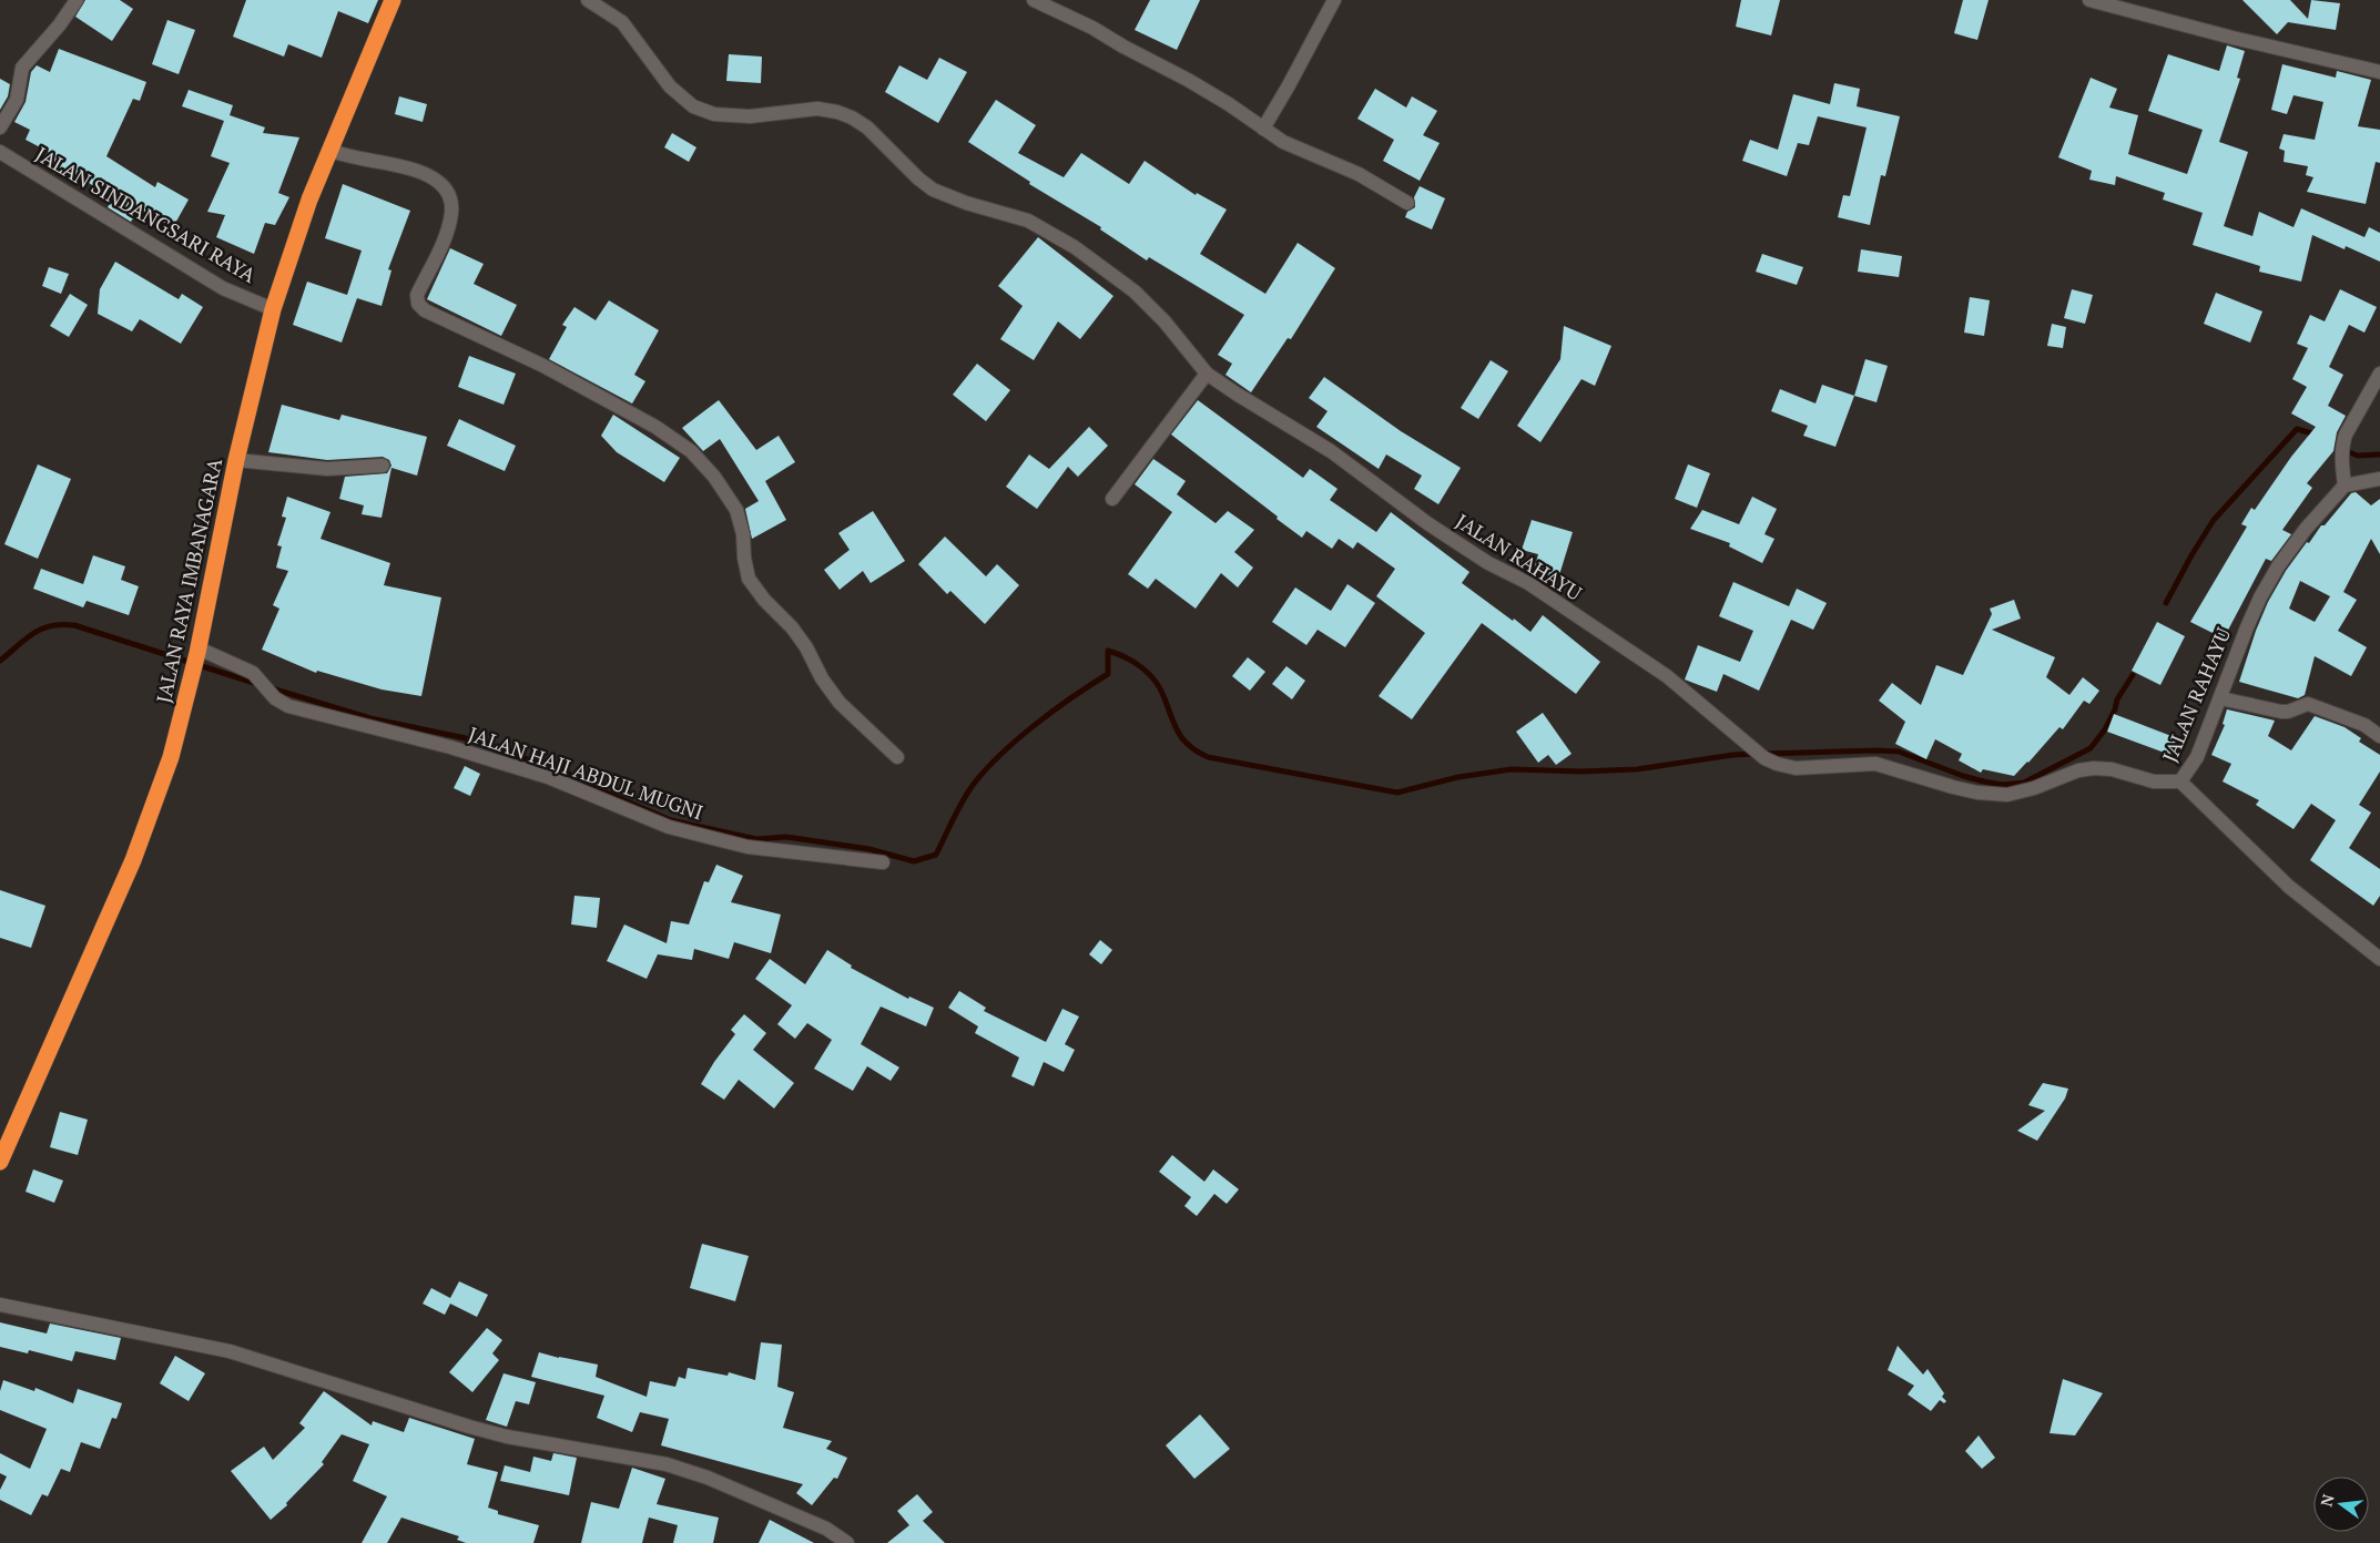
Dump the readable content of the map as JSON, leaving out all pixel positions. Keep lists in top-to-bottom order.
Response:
{
  "streets": {
    "highway": ["JALAN RAYA IMBANAGARA"],
    "street": ["JALAN SINDANGSARI RAYA", "JALAN RAHAYU", "JALAN HAJI ABDUL MUGNI"]
  },
  "crossings": [
    ["JALAN SINDANGSARI RAYA", "JALAN RAYA IMBANAGARA"],
    ["JALAN RAYA IMBANAGARA", "JALAN HAJI ABDUL MUGNI"]
  ],
  "north": "left"
}
